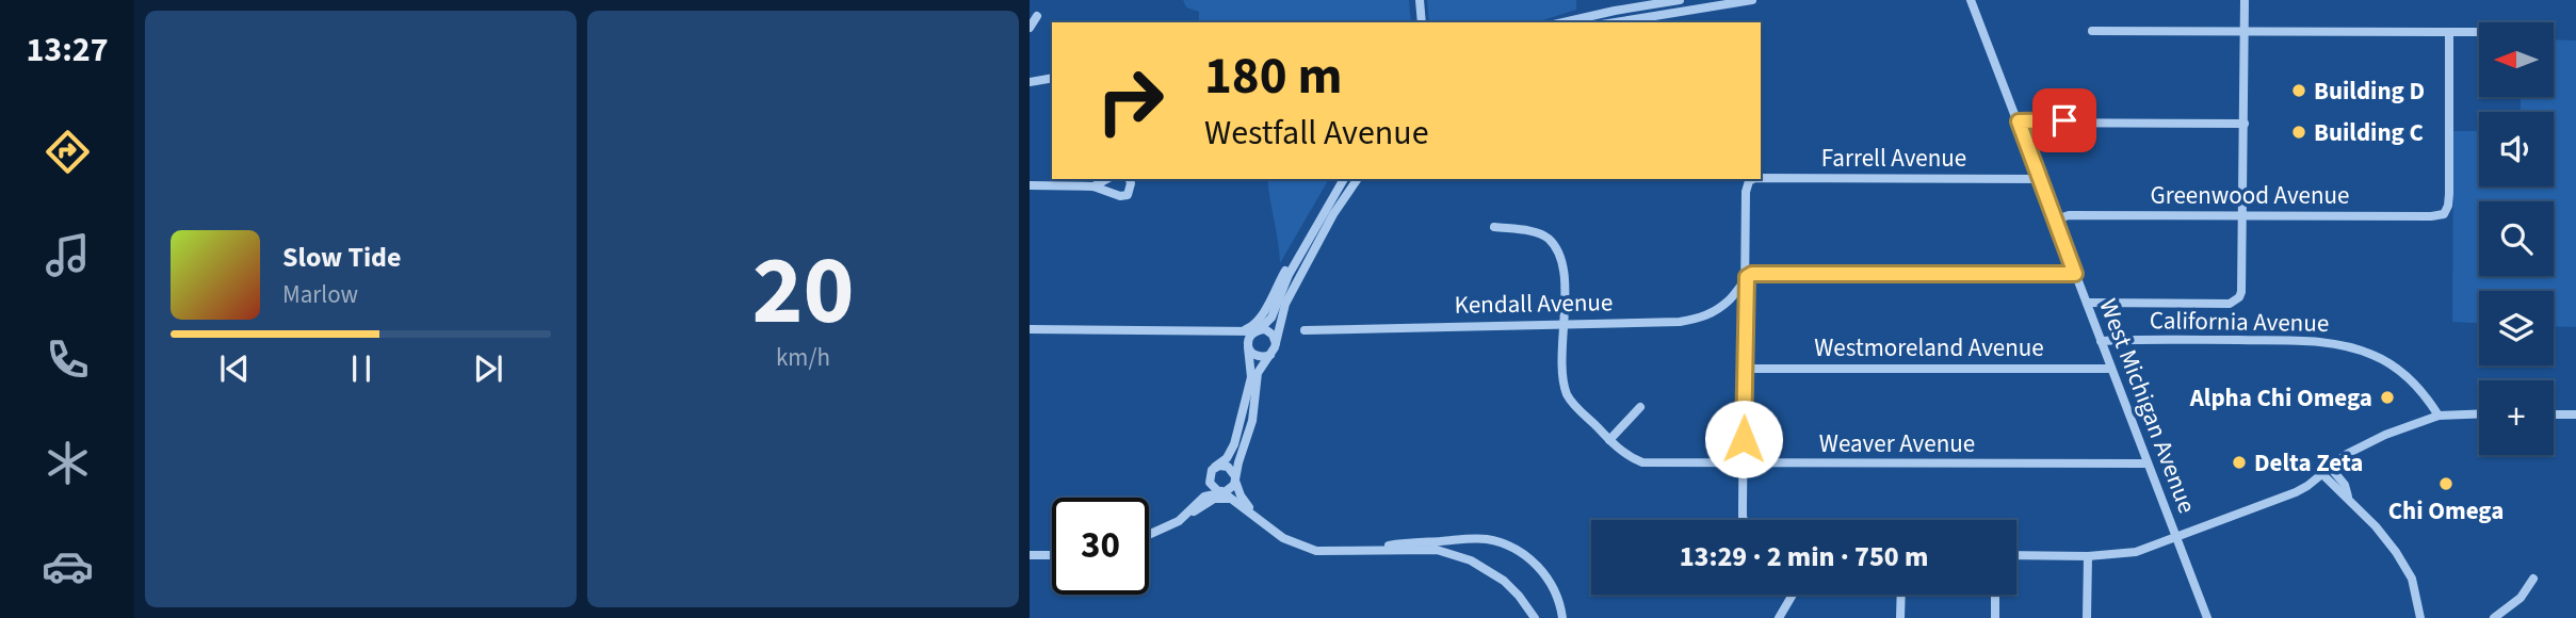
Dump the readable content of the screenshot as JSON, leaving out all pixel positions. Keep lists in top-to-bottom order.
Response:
{
  "streets": {
    "street": [
      "Farrell Avenue",
      "Greenwood Avenue",
      "Kendall Avenue",
      "California Avenue",
      "Westmoreland Avenue",
      "West Michigan Avenue",
      "Weaver Avenue"
    ]
  },
  "crossings": [
    ["Farrell Avenue", "Kendall Avenue"],
    ["Farrell Avenue", "West Michigan Avenue"],
    ["Greenwood Avenue", "West Michigan Avenue"],
    ["Kendall Avenue", "Weaver Avenue"],
    ["California Avenue", "West Michigan Avenue"],
    ["Westmoreland Avenue", "West Michigan Avenue"],
    ["West Michigan Avenue", "Weaver Avenue"]
  ],
  "places": [
    "Building D",
    "Building C",
    "Alpha Chi Omega",
    "Delta Zeta",
    "Chi Omega"
  ],
  "north": "left",
  "page": {
    "tabs": "13:27",
    "tile": ["20", "km/h"],
    "map_buttons": "+",
    "turn": ["180 m", "Westfall Avenue"],
    "song": ["Slow Tide", "Marlow"],
    "limit": "30",
    "trip": "13:29 · 2 min · 750 m"
  }
}
